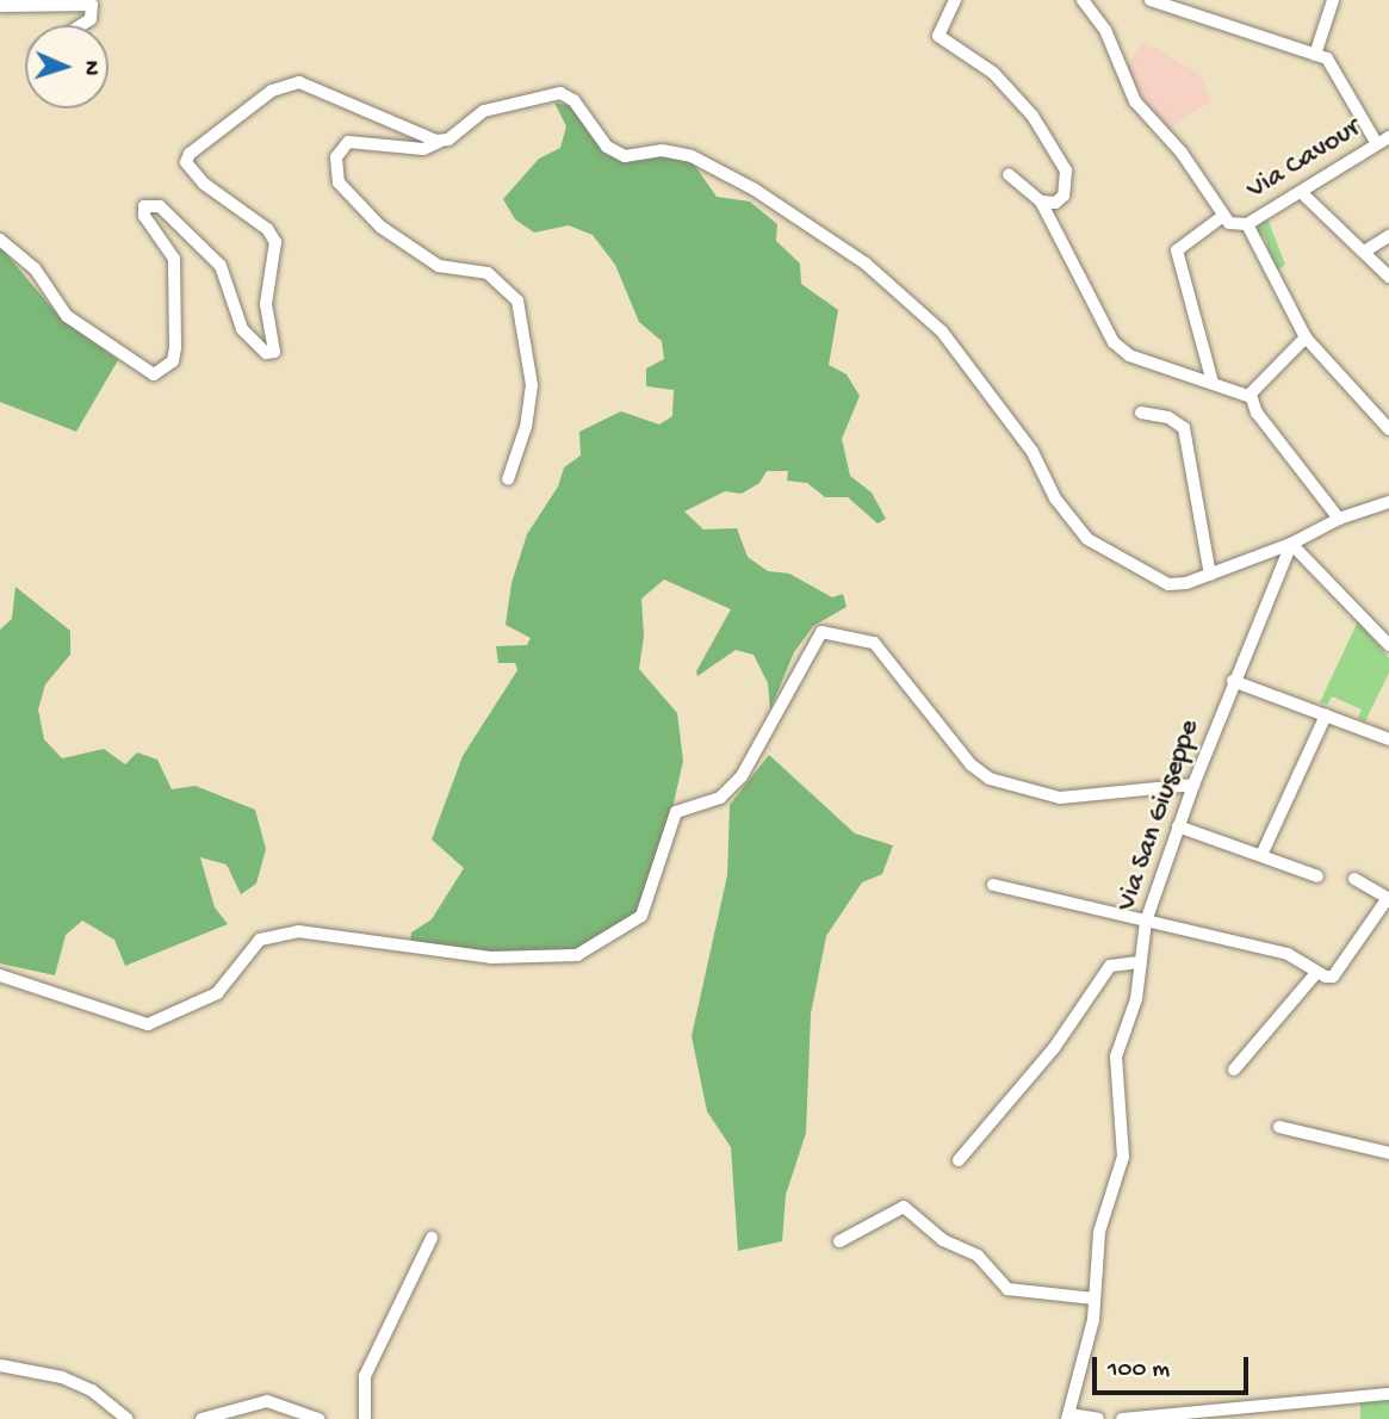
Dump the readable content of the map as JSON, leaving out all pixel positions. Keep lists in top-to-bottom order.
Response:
{
  "streets": {
    "street": ["Via Cavour", "Via San Giuseppe"]
  },
  "scale_bar": "100 m",
  "north": "right"
}
